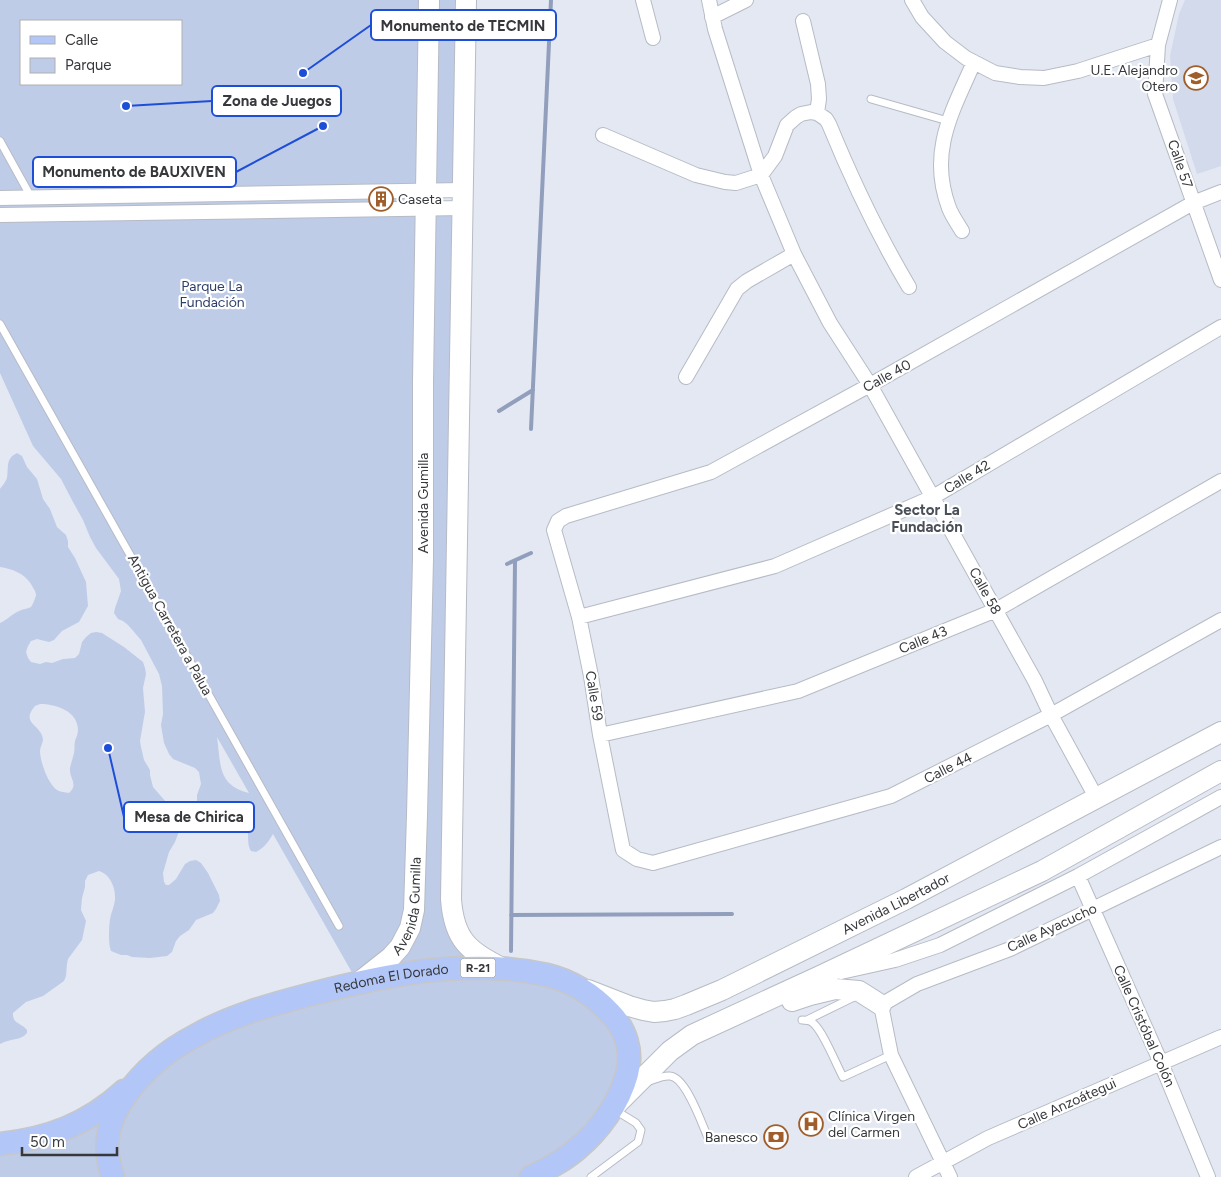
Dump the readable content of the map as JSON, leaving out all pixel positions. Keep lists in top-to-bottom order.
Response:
{
  "streets": {
    "main road": [
      "Avenida Gumilla",
      "Avenida Libertador",
      "R-21",
      "Redoma El Dorado"
    ],
    "street": [
      "Calle 57",
      "Calle 40",
      "Calle 42",
      "Calle 58",
      "Calle 43",
      "Calle 59",
      "Calle 44",
      "Calle Ayacucho",
      "Calle Cristóbal Colón",
      "Calle Anzoátegui"
    ],
    "lane": ["Antigua Carretera a Palua"]
  },
  "crossings": [
    ["Calle 57", "Calle 40"],
    ["Calle 40", "Calle 58"],
    ["Calle 40", "Calle 59"],
    ["Calle 42", "Calle 58"],
    ["Calle 42", "Calle 59"],
    ["Avenida Gumilla", "Redoma El Dorado"],
    ["Calle 58", "Calle 43"],
    ["Calle 58", "Calle 44"],
    ["Calle 58", "Avenida Libertador"],
    ["Calle 43", "Calle 59"],
    ["Calle 59", "Calle 44"],
    ["Avenida Libertador", "Redoma El Dorado"],
    ["Calle Ayacucho", "Calle Cristóbal Colón"],
    ["Calle Cristóbal Colón", "Calle Anzoátegui"]
  ],
  "districts": ["Sector La Fundación"],
  "parks": ["Parque La Fundación"],
  "places": {
    "other": [
      "Monumento de TECMIN",
      "Zona de Juegos",
      "Monumento de BAUXIVEN",
      "Mesa de Chirica"
    ],
    "school or university": ["U.E. Alejandro Otero"],
    "building": ["Caseta"],
    "hospital": ["Clínica Virgen del Carmen"],
    "bank": ["Banesco"]
  },
  "legend": ["Calle", "Parque"],
  "scale_bar": "50 m"
}
